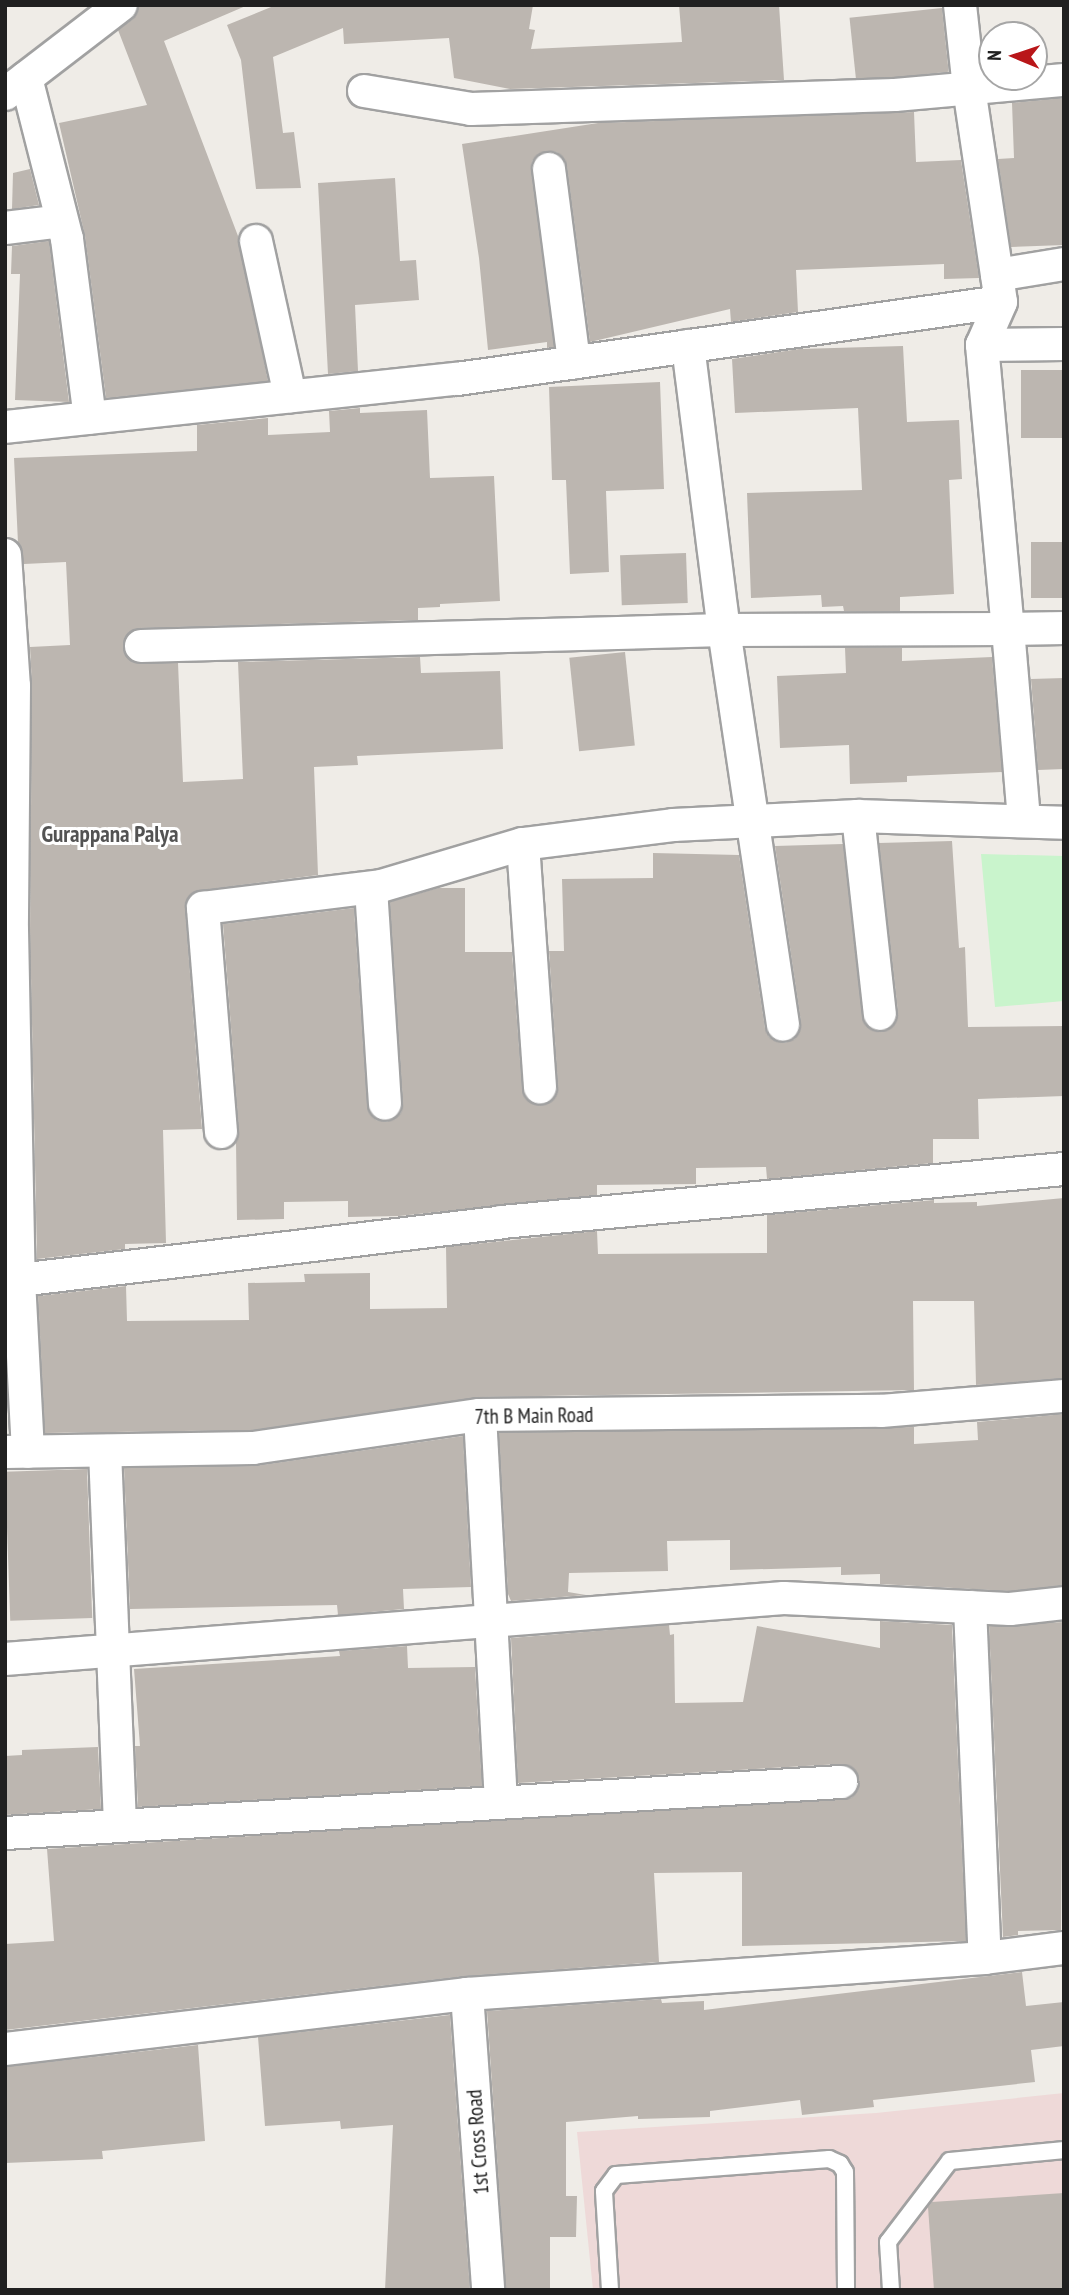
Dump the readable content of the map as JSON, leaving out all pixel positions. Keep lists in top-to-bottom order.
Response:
{
  "streets": {
    "street": ["7th B Main Road", "1st Cross Road"]
  },
  "districts": ["Gurappana Palya"],
  "north": "left"
}
